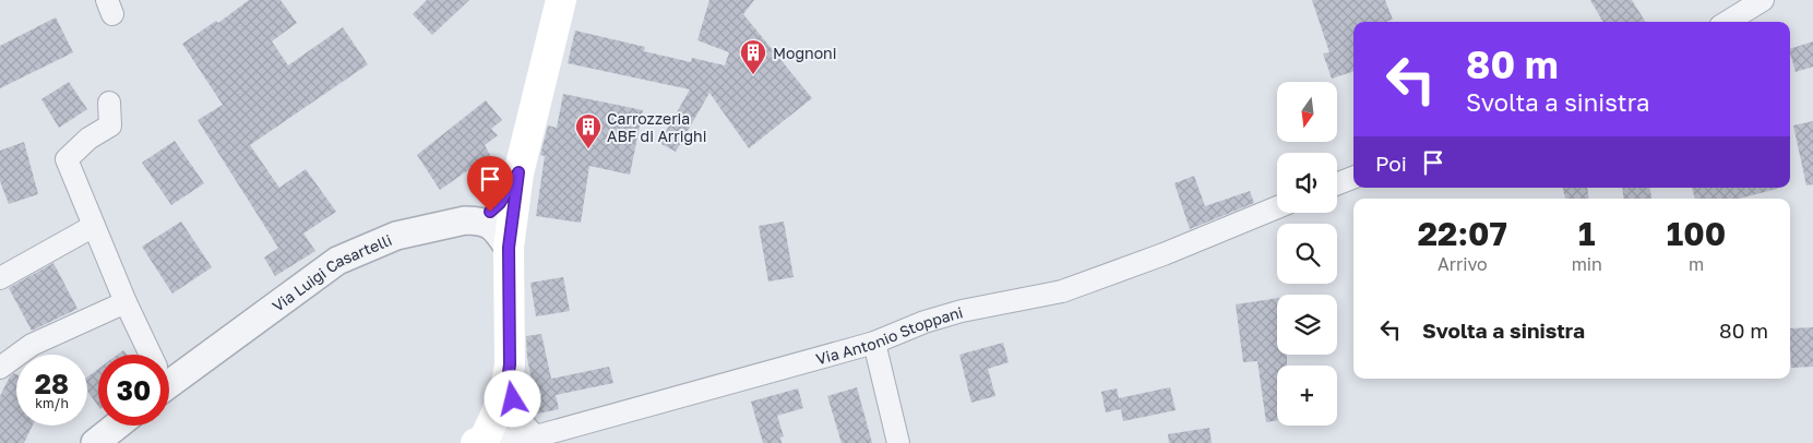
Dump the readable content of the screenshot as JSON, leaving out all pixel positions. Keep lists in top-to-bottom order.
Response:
{
  "streets": {
    "street": ["Via Luigi Casartelli", "Via Antonio Stoppani"]
  },
  "places": {
    "building": ["Mognoni", "Carrozzeria ABF di Arrighi"]
  },
  "north": "bottom",
  "page": {
    "turn": ["80 m", "Svolta a sinistra"],
    "map_buttons": "+",
    "then": "Poi",
    "eta": [
      "22:07",
      "Arrivo",
      "1",
      "min",
      "100",
      "m"
    ],
    "list": [
      {
        "name": "Svolta a sinistra",
        "value": "80 m"
      }
    ],
    "speed": "28 km/h",
    "limit": "30"
  }
}
